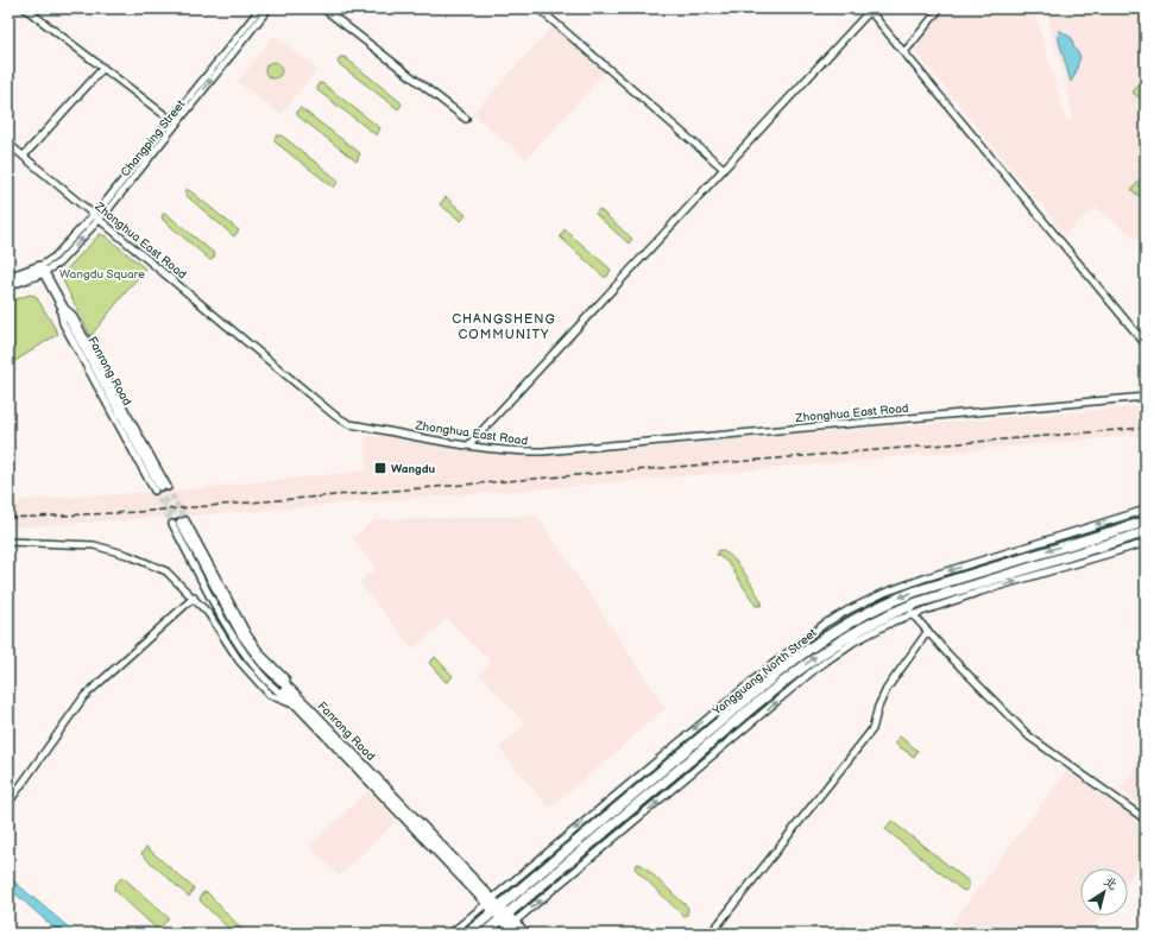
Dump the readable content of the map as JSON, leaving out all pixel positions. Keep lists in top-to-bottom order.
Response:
{
  "streets": {
    "highway": ["Yangguang North Street"],
    "main road": ["Fanrong Road"],
    "street": ["Changping Street", "Zhonghua East Road"]
  },
  "crossings": [
    ["Changping Street", "Zhonghua East Road"],
    ["Changping Street", "Fanrong Road"],
    ["Fanrong Road", "Yangguang North Street"]
  ],
  "districts": ["CHANGSHENG COMMUNITY"],
  "parks": ["Wangdu Square"],
  "places": {
    "transit": ["Wangdu"]
  },
  "north": "top right"
}
